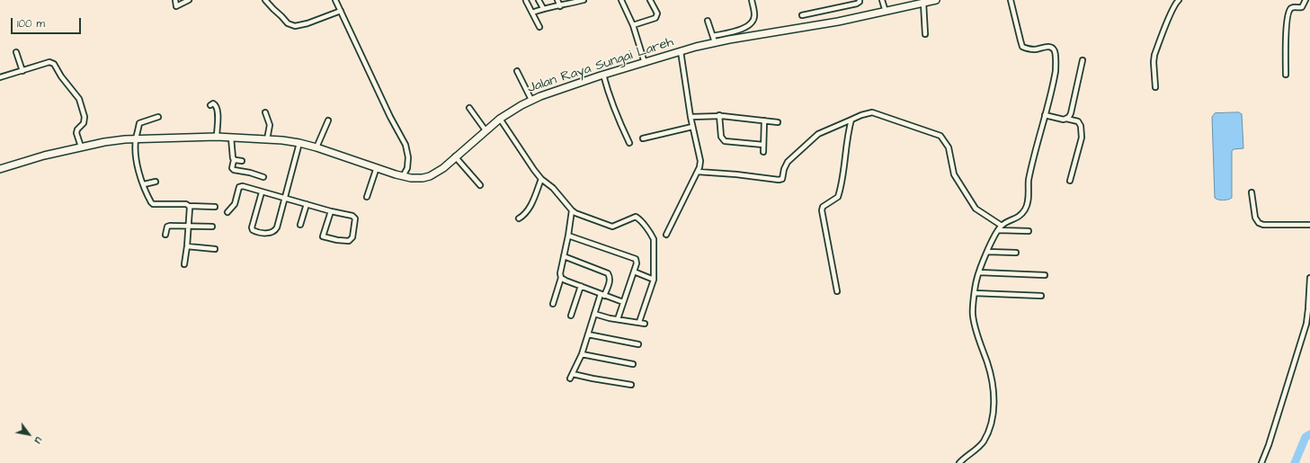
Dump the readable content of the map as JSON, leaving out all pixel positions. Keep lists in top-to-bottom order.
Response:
{
  "streets": {
    "street": ["Jalan Raya Sungai Lareh"]
  },
  "scale_bar": "100 m",
  "north": "bottom right"
}
